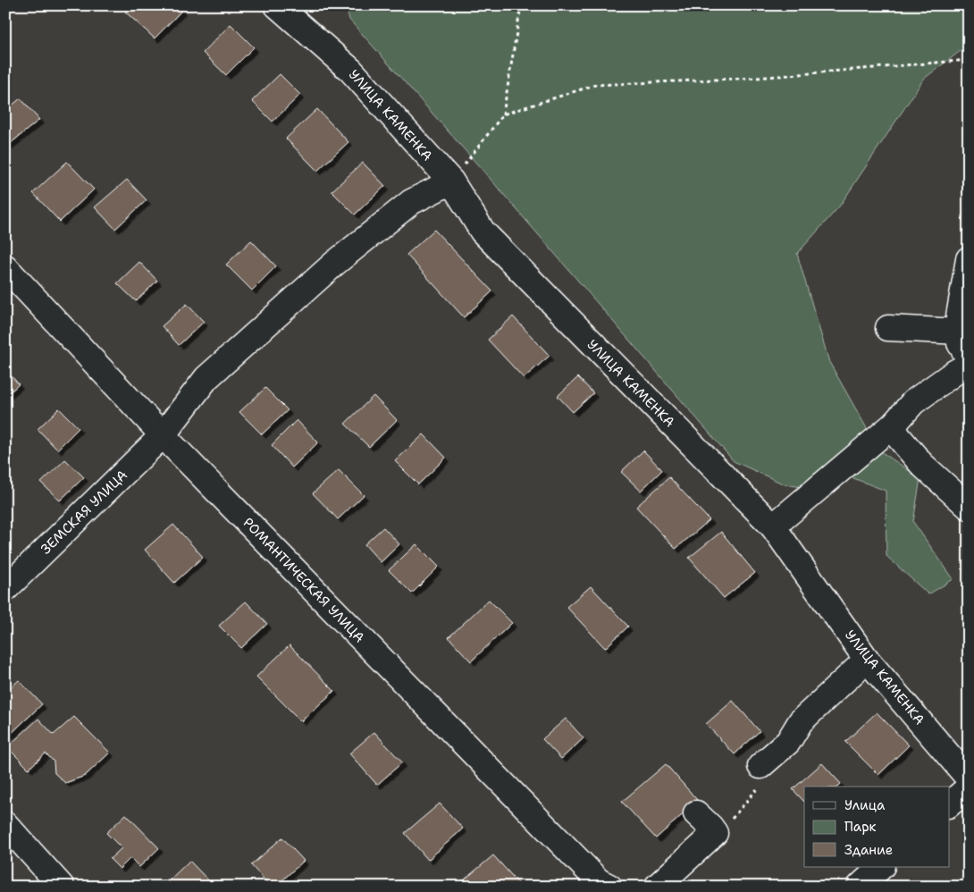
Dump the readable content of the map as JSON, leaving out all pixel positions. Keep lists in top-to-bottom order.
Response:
{
  "streets": {
    "street": ["УЛИЦА КАМЕНКА", "ЗЕМСКАЯ УЛИЦА", "РОМАНТИЧЕСКАЯ УЛИЦА"]
  },
  "crossings": [
    ["УЛИЦА КАМЕНКА", "ЗЕМСКАЯ УЛИЦА"],
    ["ЗЕМСКАЯ УЛИЦА", "РОМАНТИЧЕСКАЯ УЛИЦА"]
  ],
  "legend": ["Улица", "Парк", "Здание"]
}
